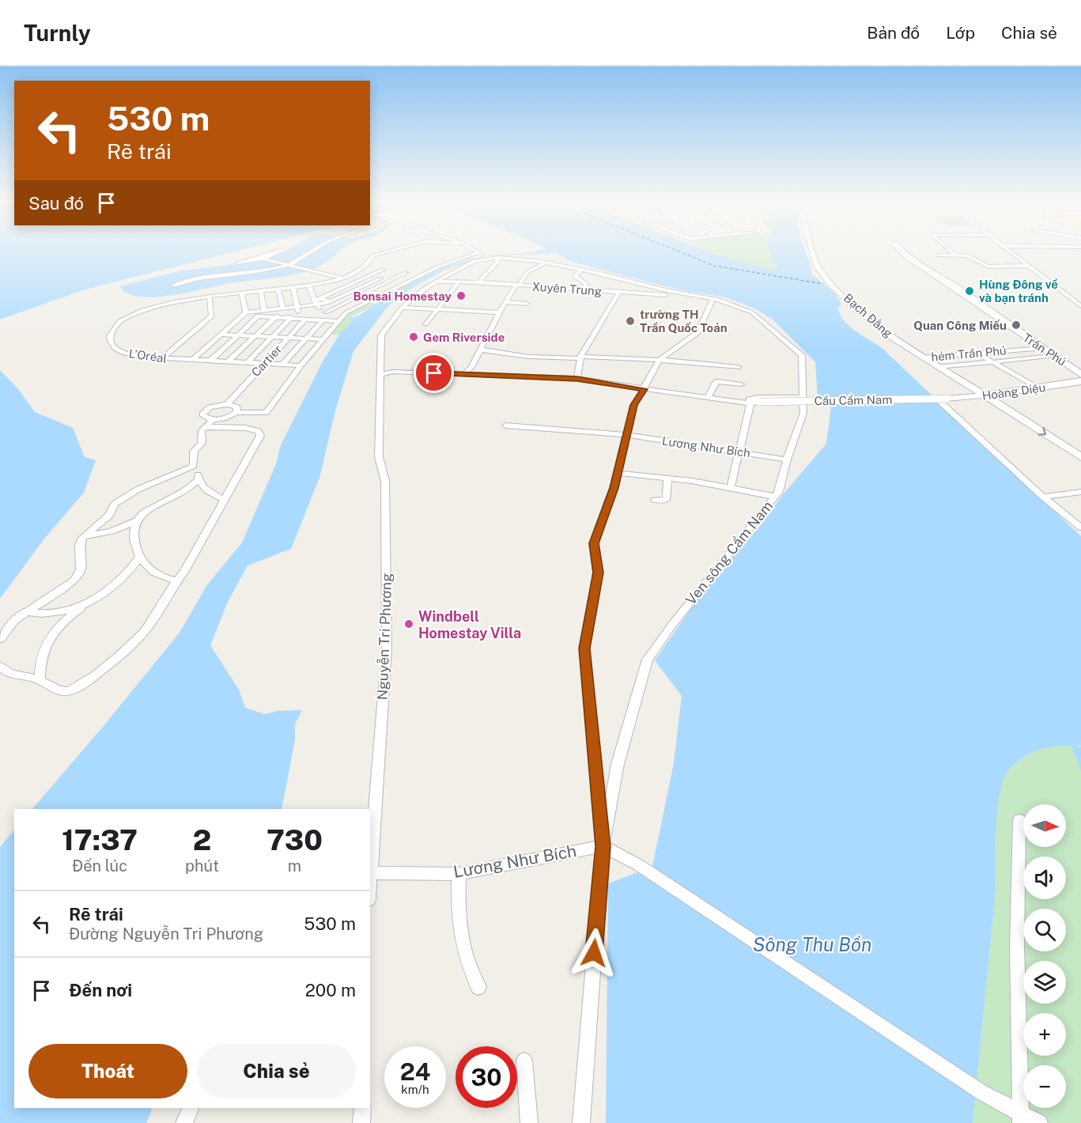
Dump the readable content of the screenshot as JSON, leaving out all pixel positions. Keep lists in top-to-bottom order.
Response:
{
  "streets": {
    "street": [
      "Xuyên Trung",
      "Bạch Đằng",
      "Trần Phú",
      "hẻm Trần Phú",
      "L’Oréal",
      "Cartier",
      "Hoàng Diệu",
      "Cầu Cẩm Nam",
      "Lương Như Bích",
      "Ven sông Cẩm Nam",
      "Nguyễn Tri Phương"
    ]
  },
  "crossings": [
    ["Bạch Đằng", "hẻm Trần Phú"],
    ["Bạch Đằng", "Hoàng Diệu"],
    ["Trần Phú", "hẻm Trần Phú"],
    ["L’Oréal", "Cartier"],
    ["Hoàng Diệu", "Cầu Cẩm Nam"],
    ["Lương Như Bích", "Ven sông Cẩm Nam"]
  ],
  "water": ["Sông Thu Bồn"],
  "places": [
    "Hùng Đông về và bạn tránh",
    "Bonsai Homestay",
    "trường TH Trần Quốc Toản",
    "Quan Công Miếu",
    "Gem Riverside",
    "Windbell Homestay Villa"
  ],
  "north": "right",
  "page": {
    "header": "Turnly",
    "nav": ["Bản đồ", "Lớp", "Chia sẻ"],
    "turn": ["530 m", "Rẽ trái"],
    "then": "Sau đó",
    "map_buttons": ["+", "−"],
    "eta": [
      "17:37",
      "Đến lúc",
      "2",
      "phút",
      "730",
      "m"
    ],
    "list": [
      {
        "name": "Rẽ trái",
        "note": "Đường Nguyễn Tri Phương",
        "value": "530 m"
      },
      {
        "name": "Đến nơi",
        "value": "200 m"
      }
    ],
    "buttons": ["Thoát", "Chia sẻ"],
    "speed": "24 km/h",
    "limit": "30"
  }
}
